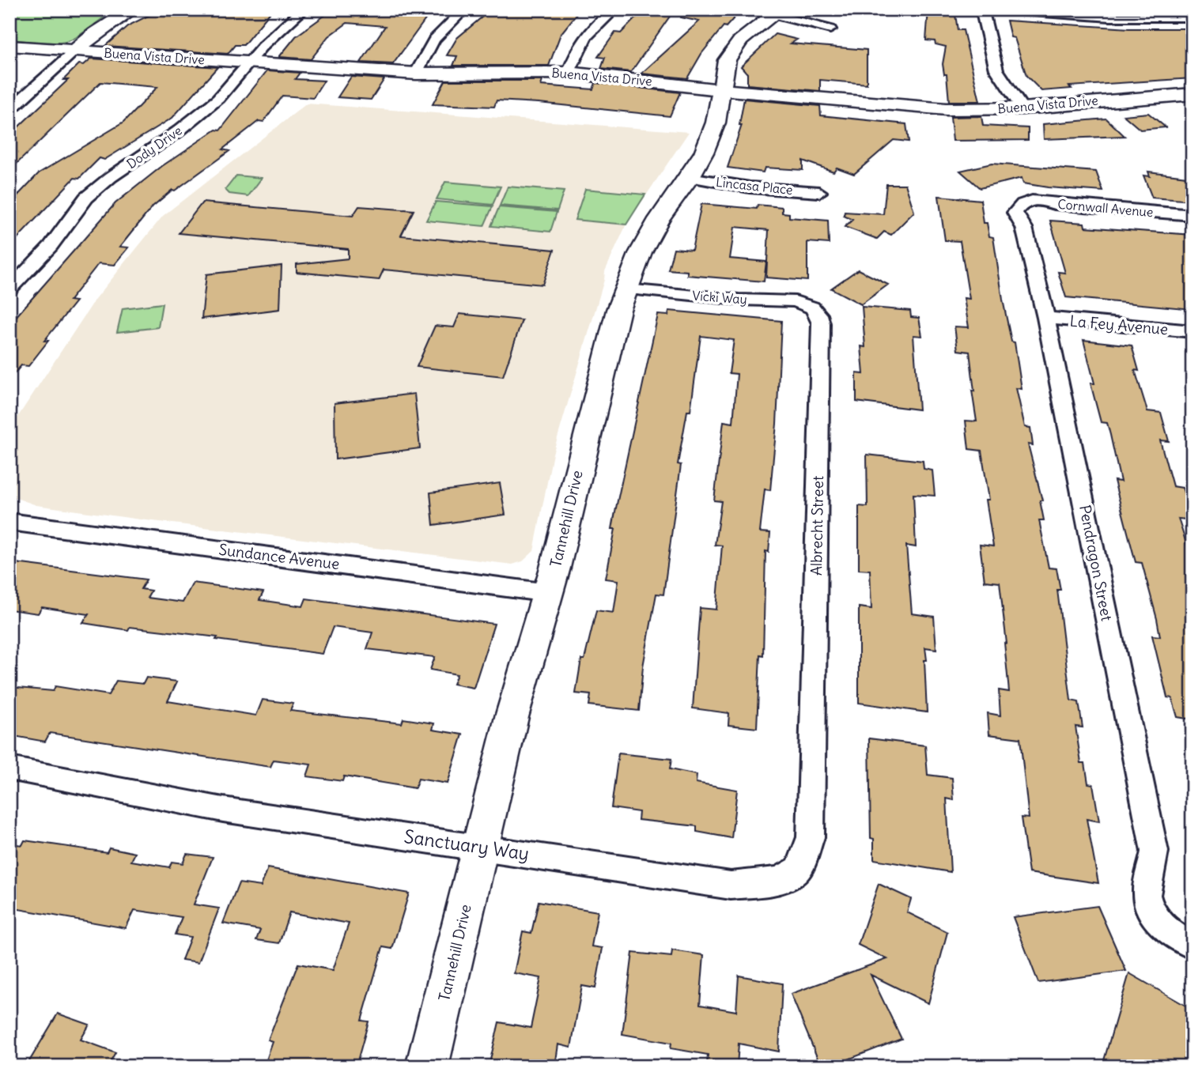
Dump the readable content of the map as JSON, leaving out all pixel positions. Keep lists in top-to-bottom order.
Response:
{
  "streets": {
    "street": [
      "Buena Vista Drive",
      "Dody Drive",
      "Lincasa Place",
      "Cornwall Avenue",
      "Vicki Way",
      "La Fey Avenue",
      "Tannehill Drive",
      "Albrecht Street",
      "Sundance Avenue",
      "Pendragon Street",
      "Sanctuary Way"
    ]
  },
  "crossings": [
    ["Buena Vista Drive", "Dody Drive"],
    ["Buena Vista Drive", "Tannehill Drive"],
    ["Lincasa Place", "Tannehill Drive"],
    ["Cornwall Avenue", "Pendragon Street"],
    ["Vicki Way", "Tannehill Drive"],
    ["Vicki Way", "Albrecht Street"],
    ["La Fey Avenue", "Pendragon Street"],
    ["Tannehill Drive", "Sundance Avenue"],
    ["Tannehill Drive", "Sanctuary Way"],
    ["Albrecht Street", "Sanctuary Way"]
  ]
}
